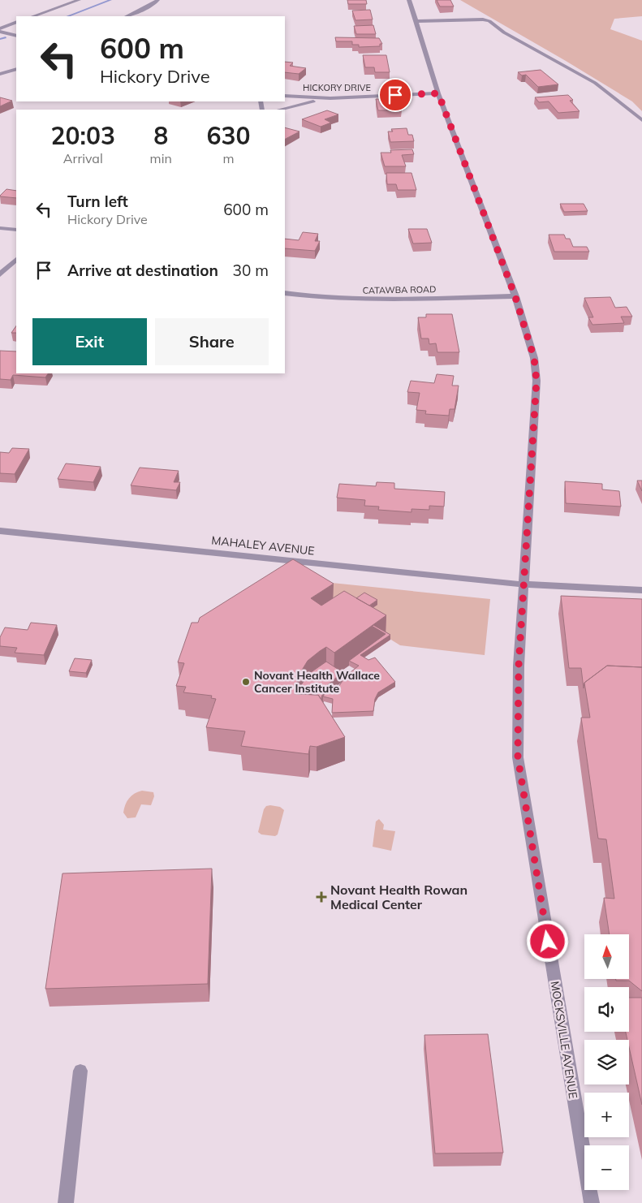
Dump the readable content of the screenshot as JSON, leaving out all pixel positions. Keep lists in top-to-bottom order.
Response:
{
  "streets": {
    "street": [
      "HICKORY DRIVE",
      "CATAWBA ROAD",
      "MAHALEY AVENUE",
      "MOCKSVILLE AVENUE"
    ]
  },
  "crossings": [
    ["HICKORY DRIVE", "MOCKSVILLE AVENUE"],
    ["CATAWBA ROAD", "MOCKSVILLE AVENUE"],
    ["MAHALEY AVENUE", "MOCKSVILLE AVENUE"]
  ],
  "places": {
    "other": ["Novant Health Wallace Cancer Institute"],
    "health": ["Novant Health Rowan Medical Center"]
  },
  "north": "top",
  "page": {
    "turn": ["600 m", "Hickory Drive"],
    "eta": [
      "20:03",
      "Arrival",
      "8",
      "min",
      "630",
      "m"
    ],
    "list": [
      {
        "name": "Turn left",
        "note": "Hickory Drive",
        "value": "600 m"
      },
      {
        "name": "Arrive at destination",
        "value": "30 m"
      }
    ],
    "buttons": ["Exit", "Share"],
    "map_buttons": ["+", "−"]
  }
}
